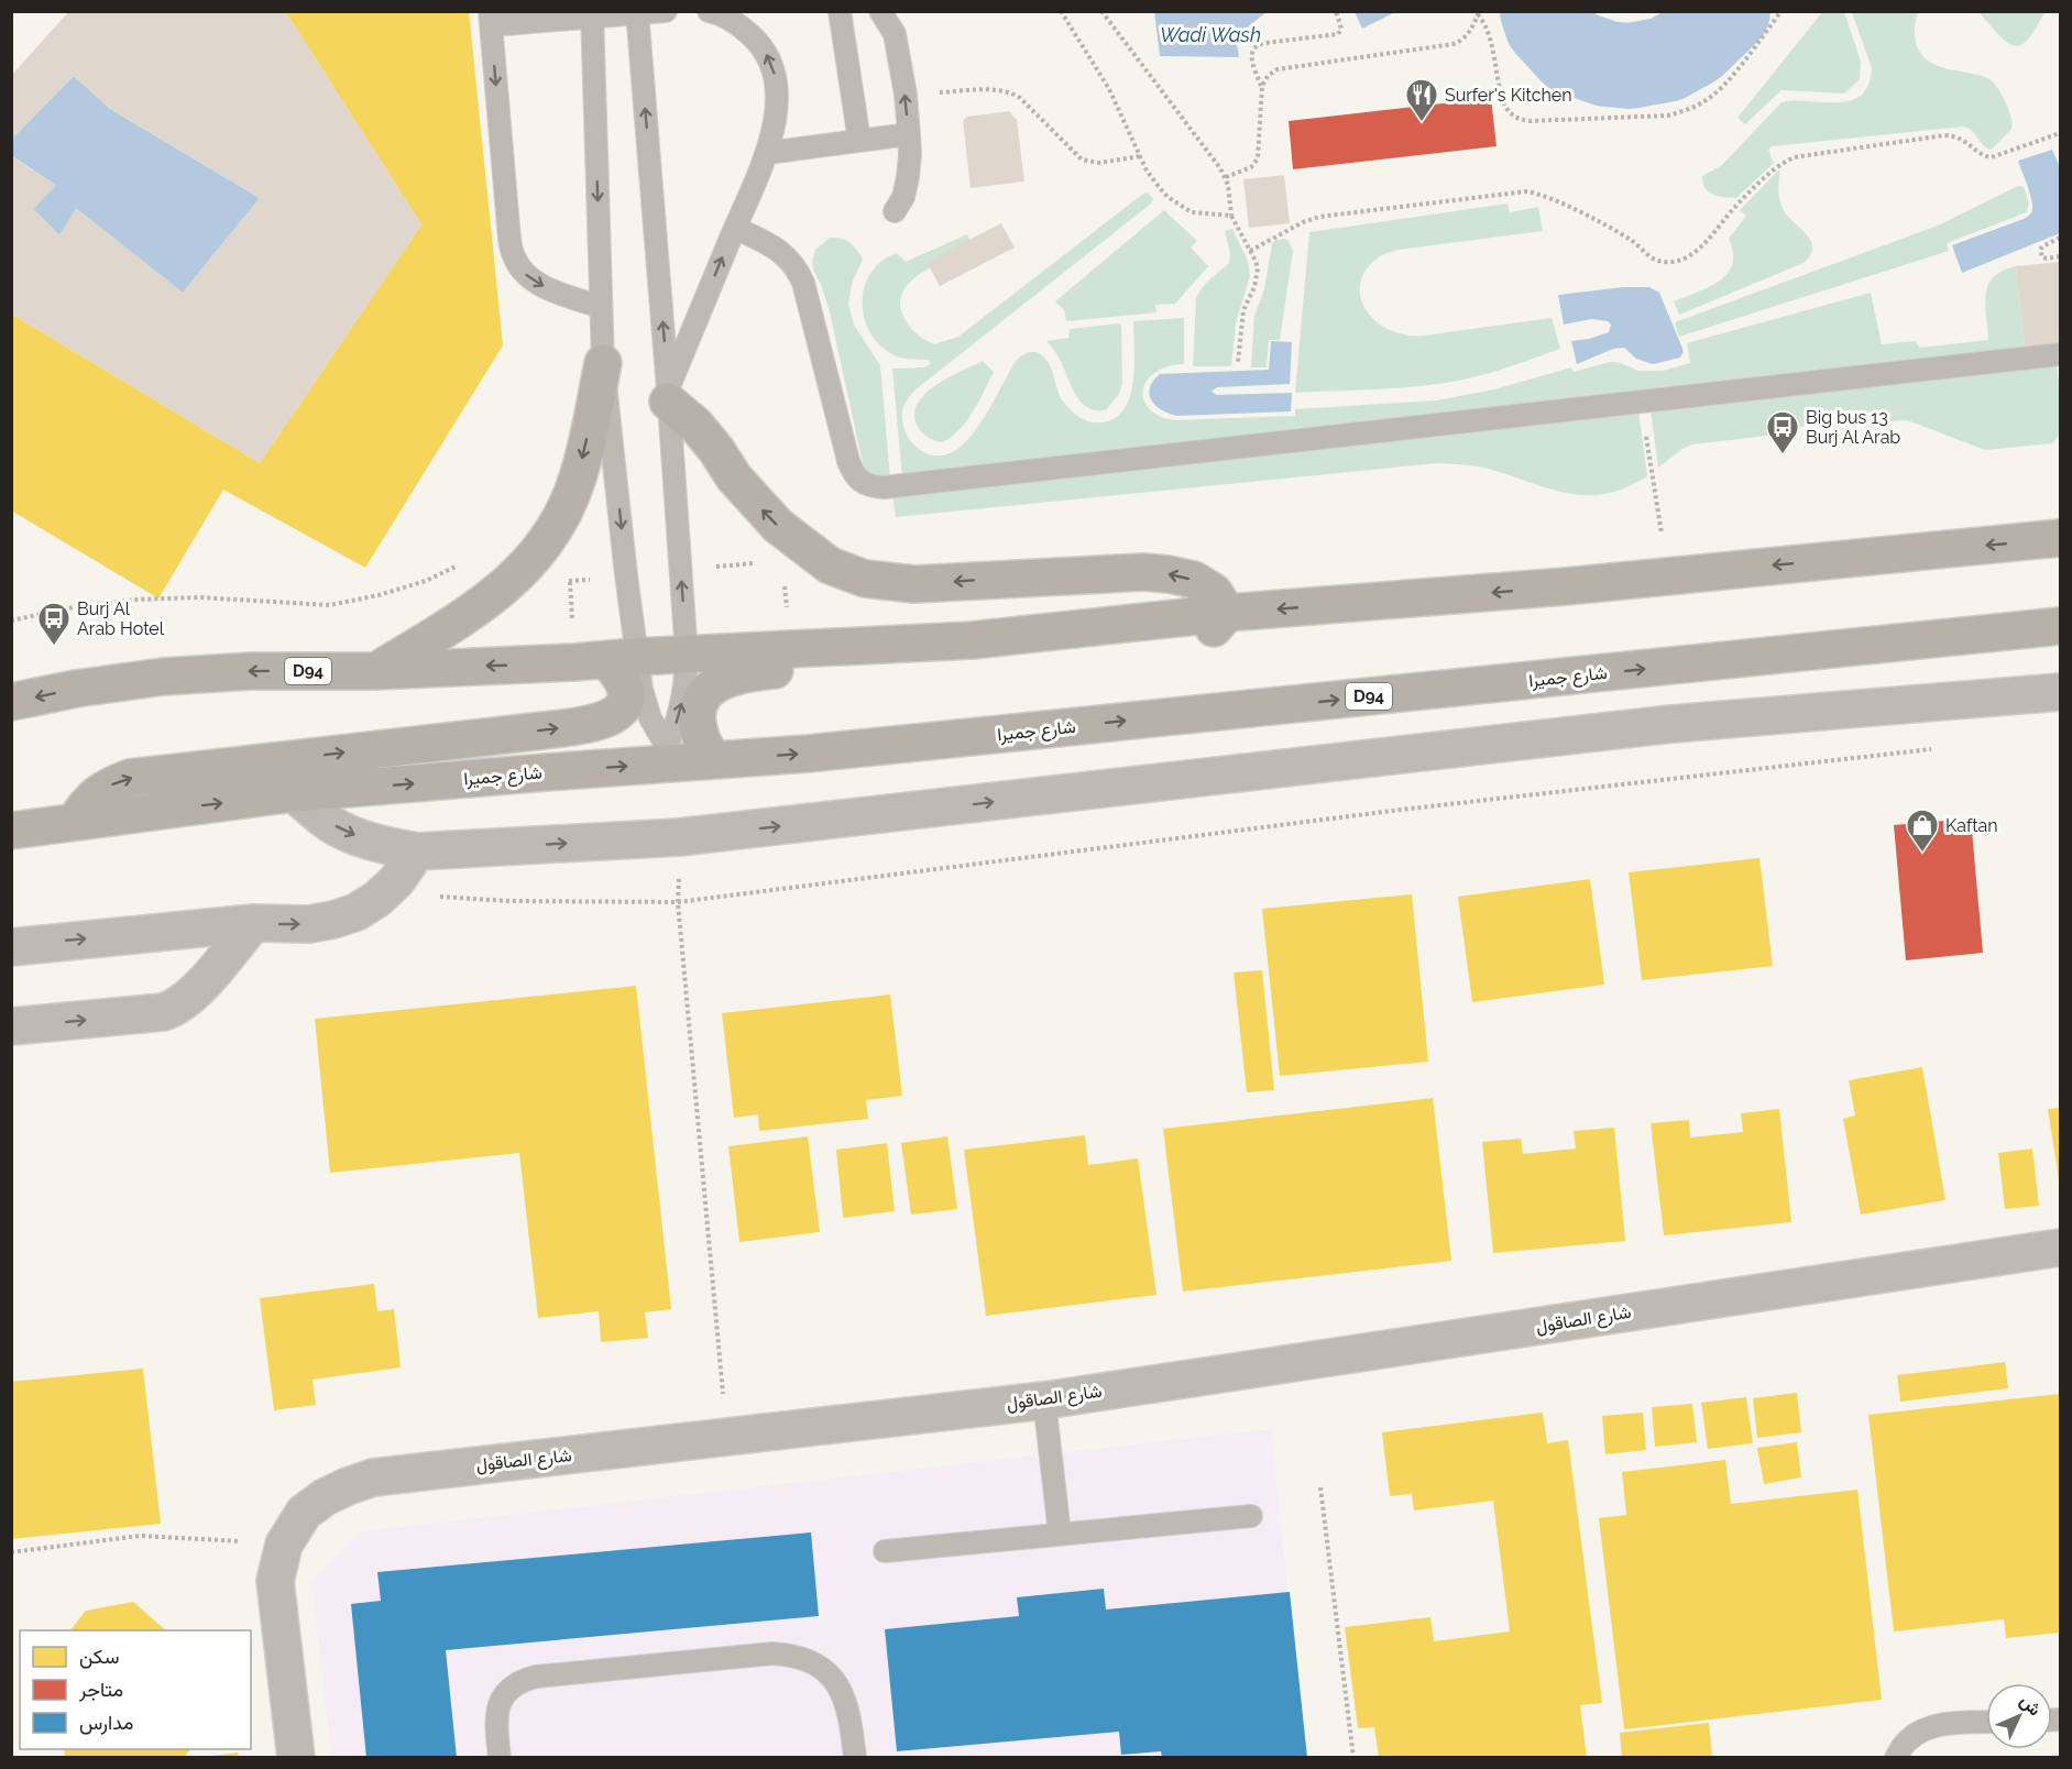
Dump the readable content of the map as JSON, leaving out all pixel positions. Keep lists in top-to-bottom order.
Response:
{
  "streets": {
    "main road": ["D94", "شارع جميرا"],
    "street": ["شارع الصاقول"]
  },
  "water": ["Wadi Wash"],
  "places": {
    "restaurant": ["Surfer's Kitchen"],
    "bus stop": ["Big bus 13 Burj Al Arab", "Burj Al Arab Hotel"],
    "shop": ["Kaftan"]
  },
  "legend": ["سكن", "متاجر", "مدارس"],
  "north": "top right"
}
